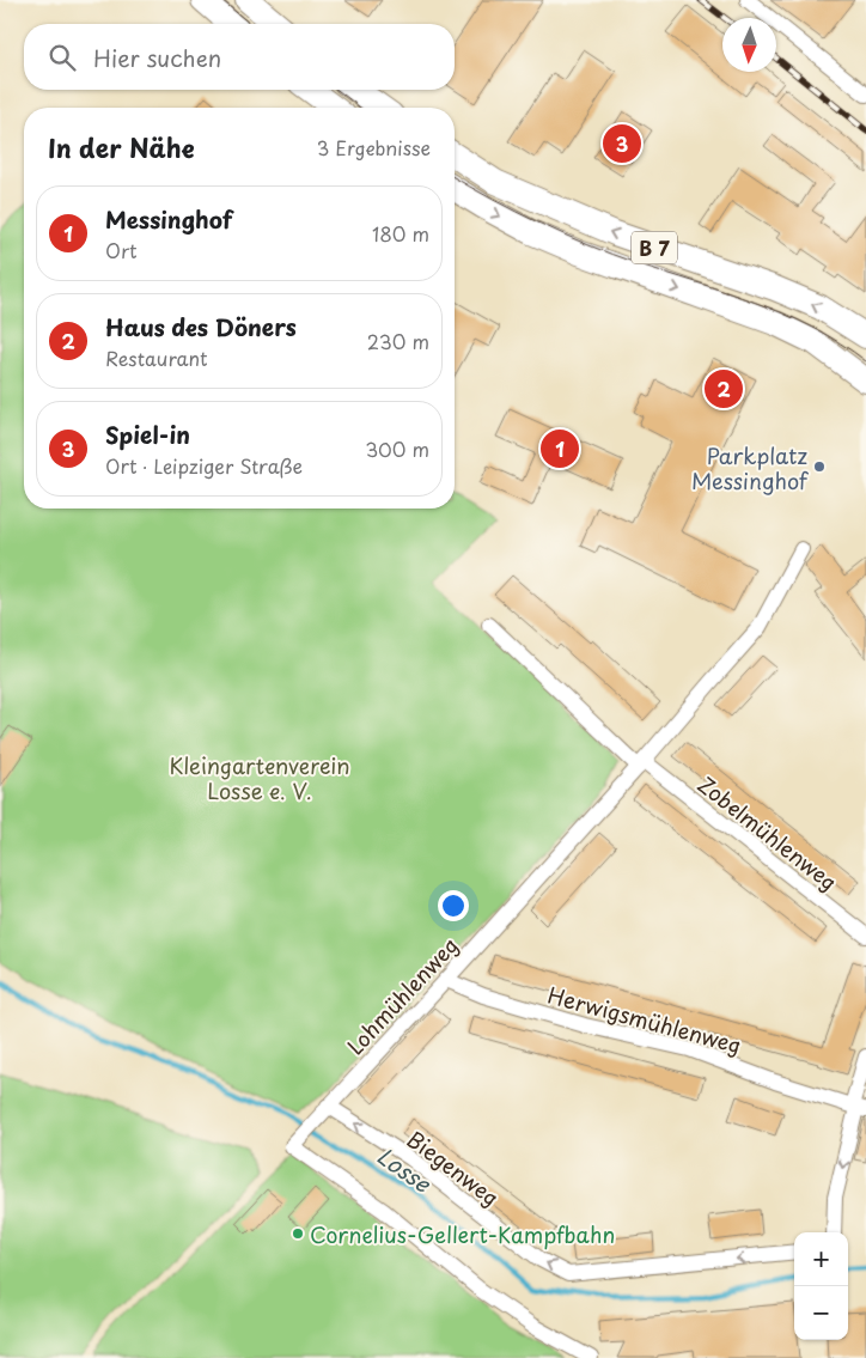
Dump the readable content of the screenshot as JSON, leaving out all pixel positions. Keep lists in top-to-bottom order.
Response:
{
  "streets": {
    "main road": ["B 7"],
    "street": [
      "Zobelmühlenweg",
      "Lohmühlenweg",
      "Herwigsmühlenweg",
      "Biegenweg"
    ]
  },
  "crossings": [
    ["Zobelmühlenweg", "Lohmühlenweg"],
    ["Lohmühlenweg", "Herwigsmühlenweg"],
    ["Lohmühlenweg", "Biegenweg"]
  ],
  "one_way": ["Biegenweg"],
  "water": ["Losse"],
  "parks": ["Kleingartenverein Losse e. V."],
  "places": ["Parkplatz Messinghof", "Cornelius-Gellert-Kampfbahn"],
  "north": "bottom",
  "page": {
    "search": "Hier suchen",
    "heading": ["In der Nähe", "3 Ergebnisse"],
    "pins": ["3", "2", "1"],
    "list": [
      {
        "mark": "1",
        "name": "Messinghof",
        "note": "Ort",
        "value": "180 m"
      },
      {
        "mark": "2",
        "name": "Haus des Döners",
        "note": "Restaurant",
        "value": "230 m"
      },
      {
        "mark": "3",
        "name": "Spiel-in",
        "note": "Ort · Leipziger Straße",
        "value": "300 m"
      }
    ],
    "map_buttons": ["+", "−"]
  }
}
